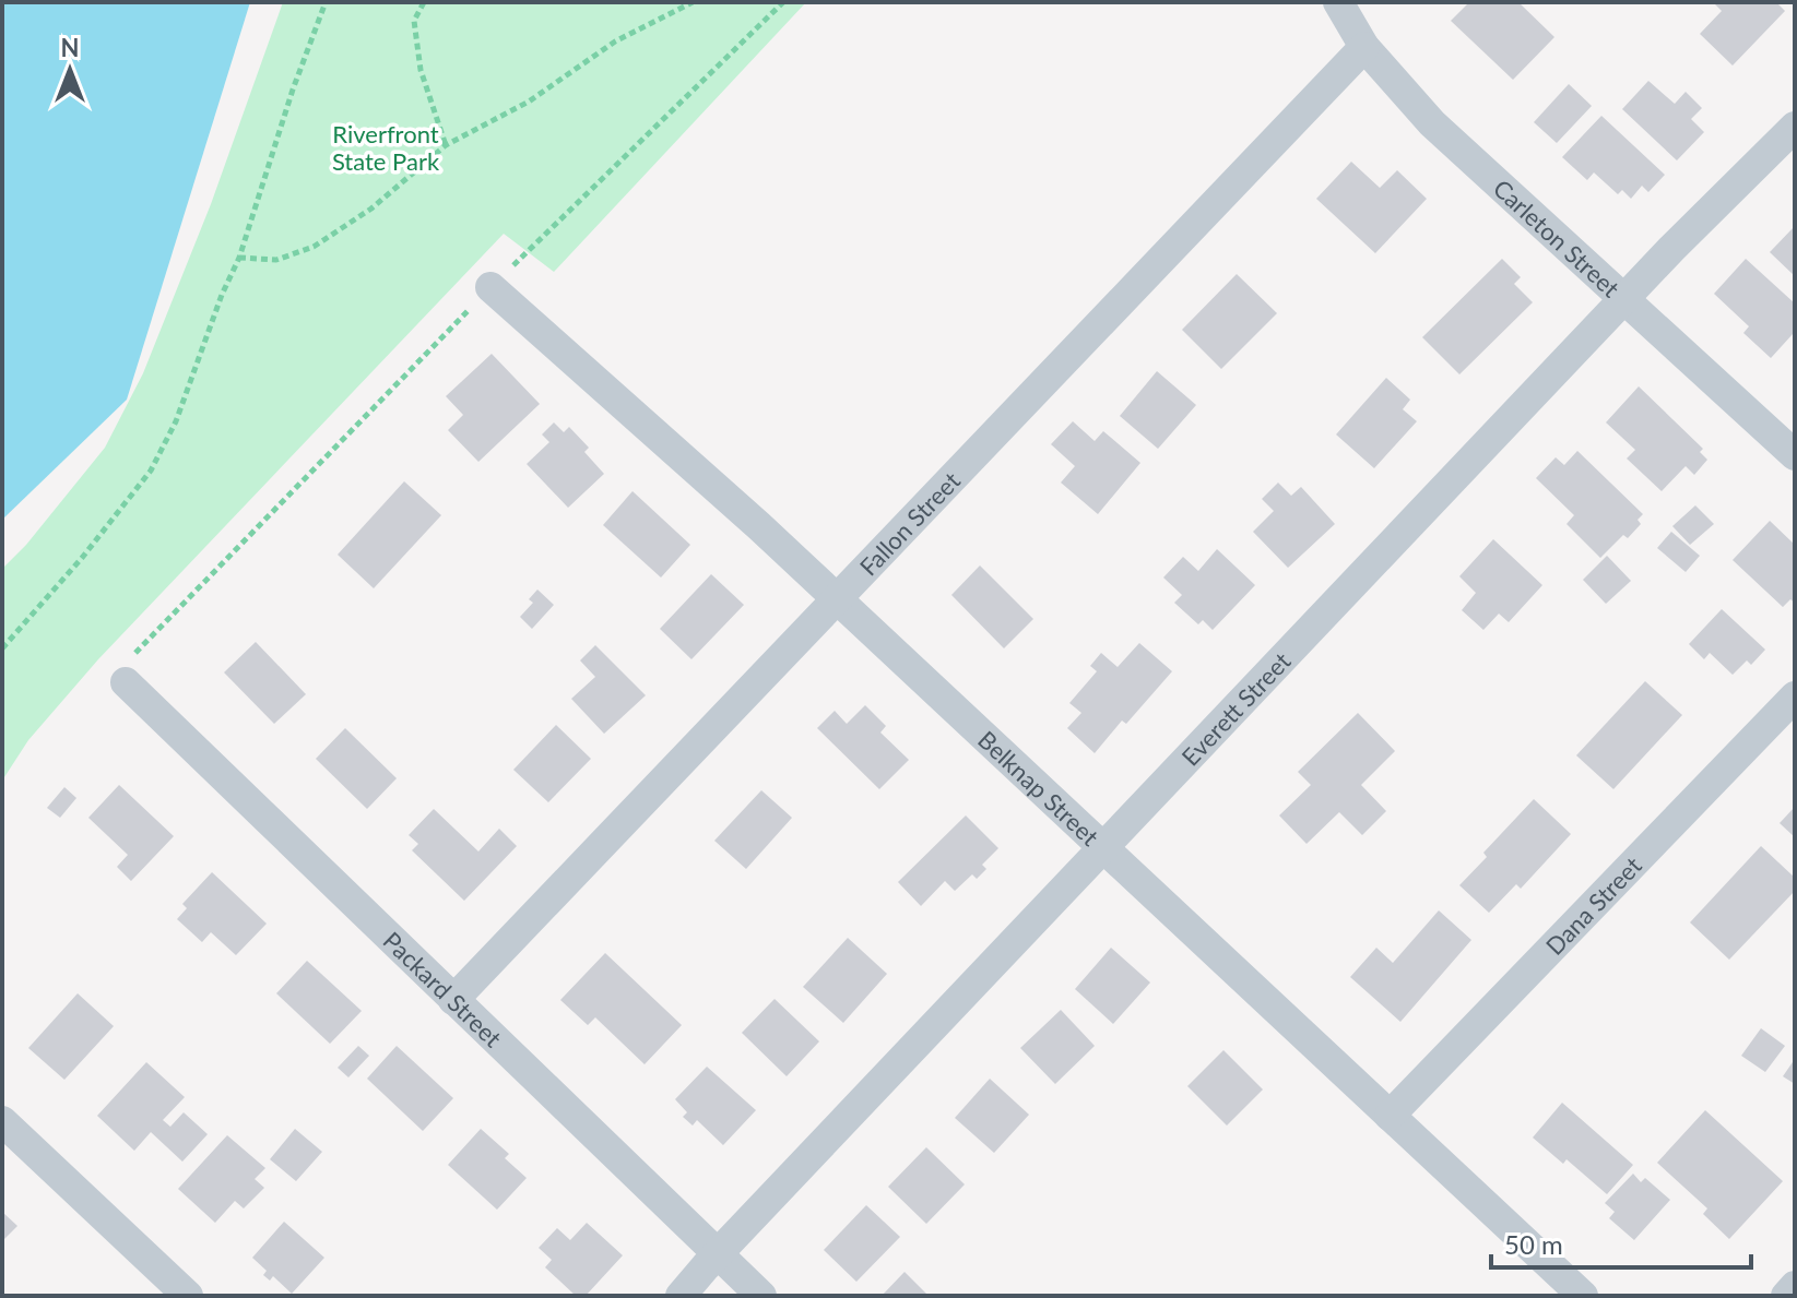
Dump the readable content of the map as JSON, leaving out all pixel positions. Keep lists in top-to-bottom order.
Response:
{
  "streets": {
    "street": [
      "Carleton Street",
      "Fallon Street",
      "Everett Street",
      "Belknap Street",
      "Dana Street",
      "Packard Street"
    ]
  },
  "crossings": [
    ["Carleton Street", "Fallon Street"],
    ["Carleton Street", "Everett Street"],
    ["Fallon Street", "Belknap Street"],
    ["Fallon Street", "Packard Street"],
    ["Everett Street", "Belknap Street"],
    ["Everett Street", "Packard Street"],
    ["Belknap Street", "Dana Street"]
  ],
  "parks": ["Riverfront State Park"],
  "scale_bar": "50 m",
  "north": "top"
}
